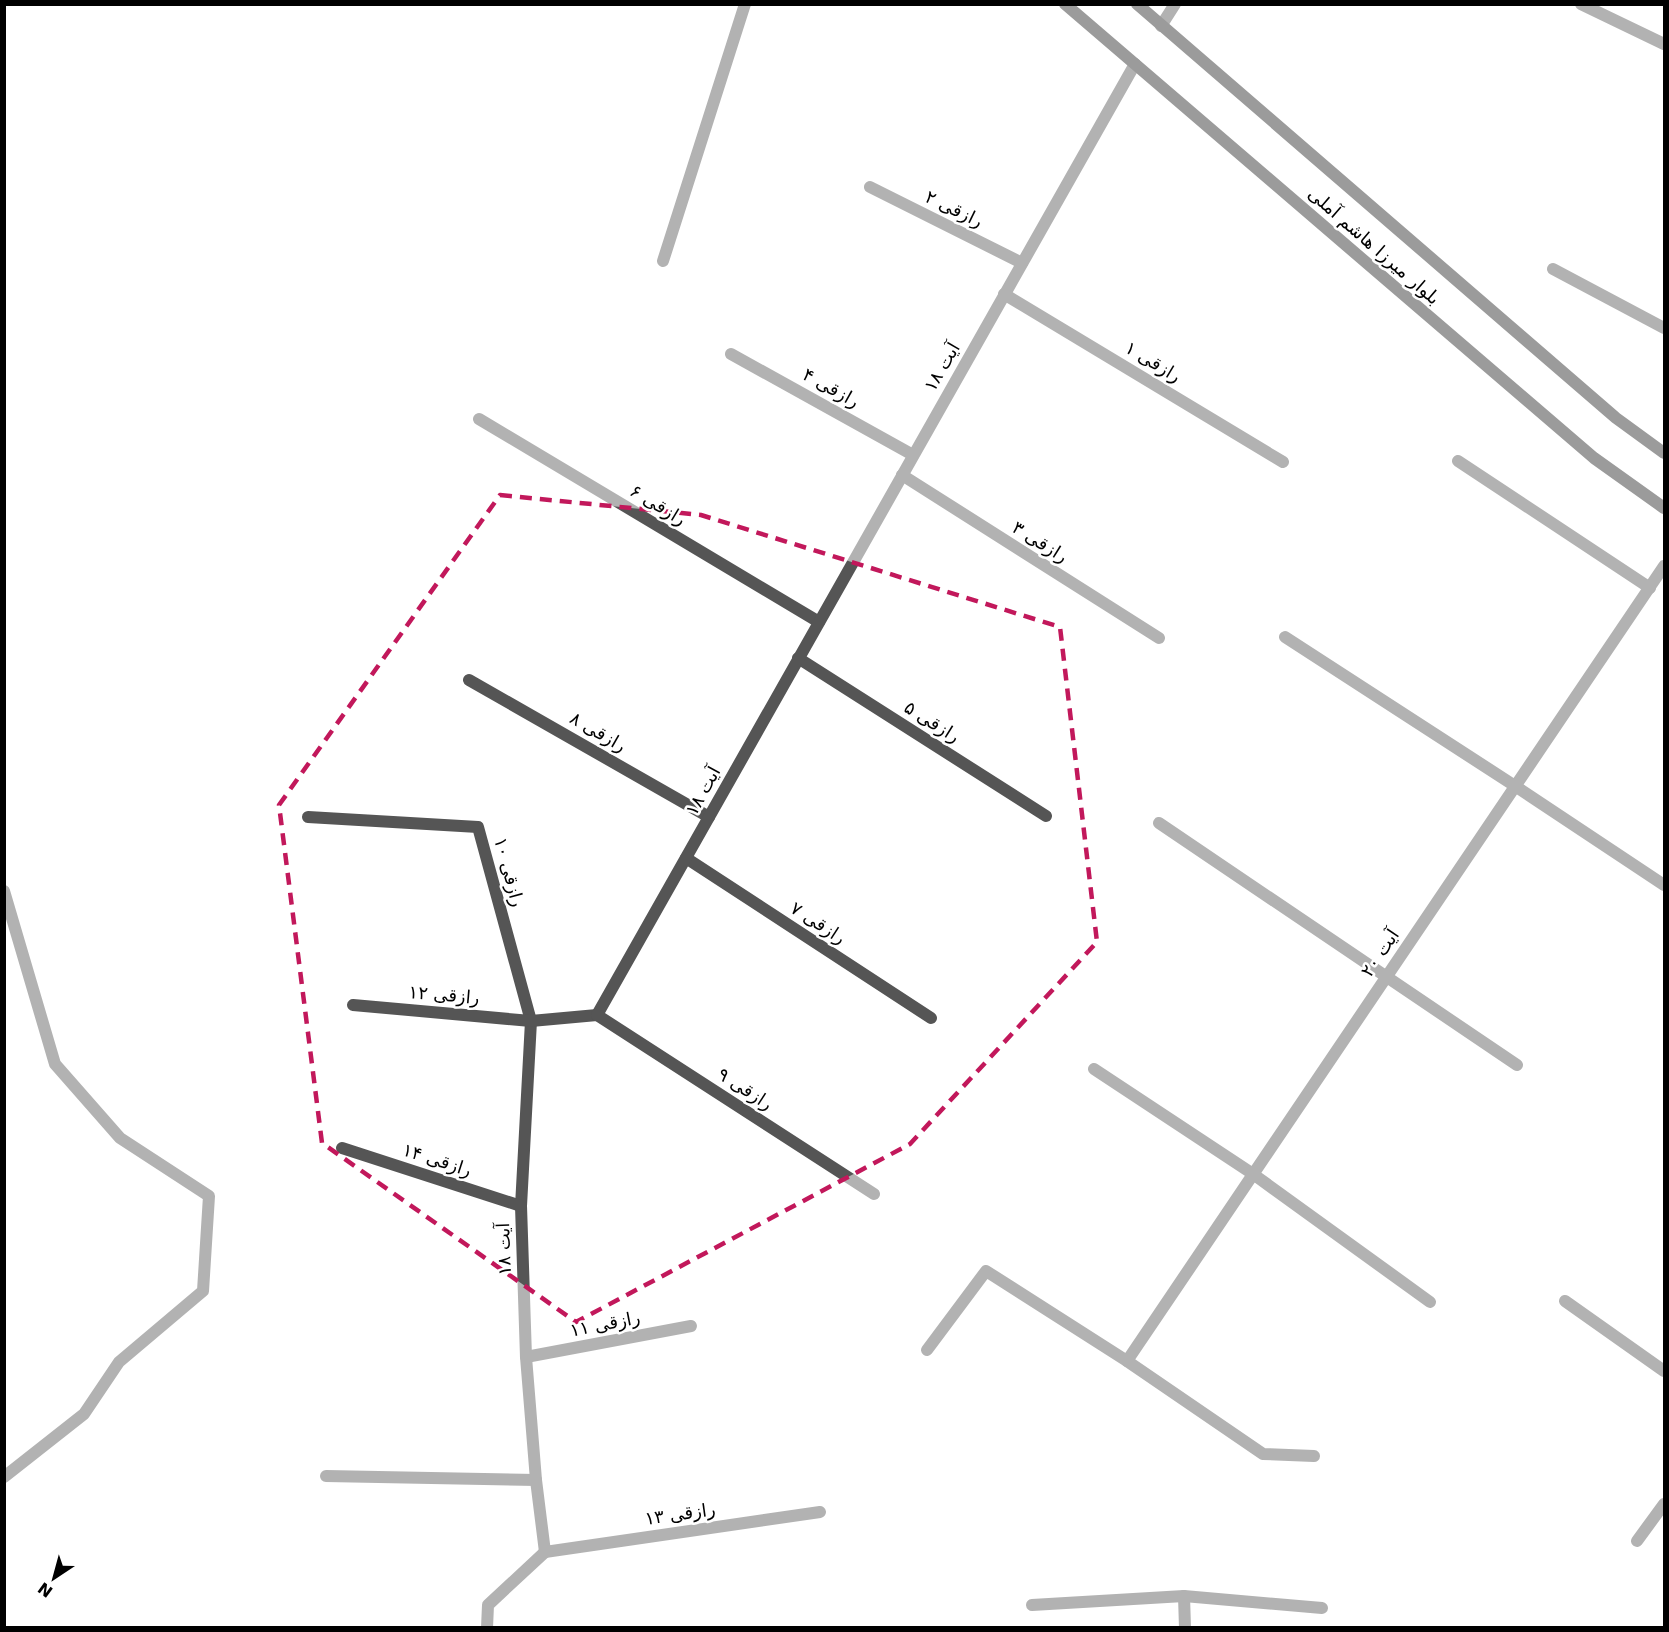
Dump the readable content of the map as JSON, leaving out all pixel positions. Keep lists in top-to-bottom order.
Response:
{
  "streets": {
    "main road": ["بلوار میرزا هاشم آملی"],
    "street": [
      "رازقی ۲",
      "رازقی ۱",
      "آیت ۱۸",
      "رازقی ۴",
      "رازقی ۶",
      "رازقی ۳",
      "رازقی ۵",
      "رازقی ۸",
      "رازقی ۱۰",
      "رازقی ۷",
      "آیت ۲۰",
      "رازقی ۱۲",
      "رازقی ۹",
      "رازقی ۱۴",
      "رازقی ۱۱",
      "رازقی ۱۳"
    ]
  },
  "crossings": [
    ["رازقی ۲", "آیت ۱۸"],
    ["بلوار میرزا هاشم آملی", "آیت ۱۸"],
    ["رازقی ۱", "آیت ۱۸"],
    ["آیت ۱۸", "رازقی ۴"],
    ["آیت ۱۸", "رازقی ۶"],
    ["آیت ۱۸", "رازقی ۳"],
    ["آیت ۱۸", "رازقی ۵"],
    ["آیت ۱۸", "رازقی ۸"],
    ["آیت ۱۸", "رازقی ۱۰"],
    ["آیت ۱۸", "رازقی ۷"],
    ["آیت ۱۸", "رازقی ۱۲"],
    ["آیت ۱۸", "رازقی ۹"],
    ["آیت ۱۸", "رازقی ۱۴"],
    ["آیت ۱۸", "رازقی ۱۱"],
    ["آیت ۱۸", "رازقی ۱۳"],
    ["رازقی ۱۰", "رازقی ۱۲"]
  ],
  "north": "bottom left"
}
